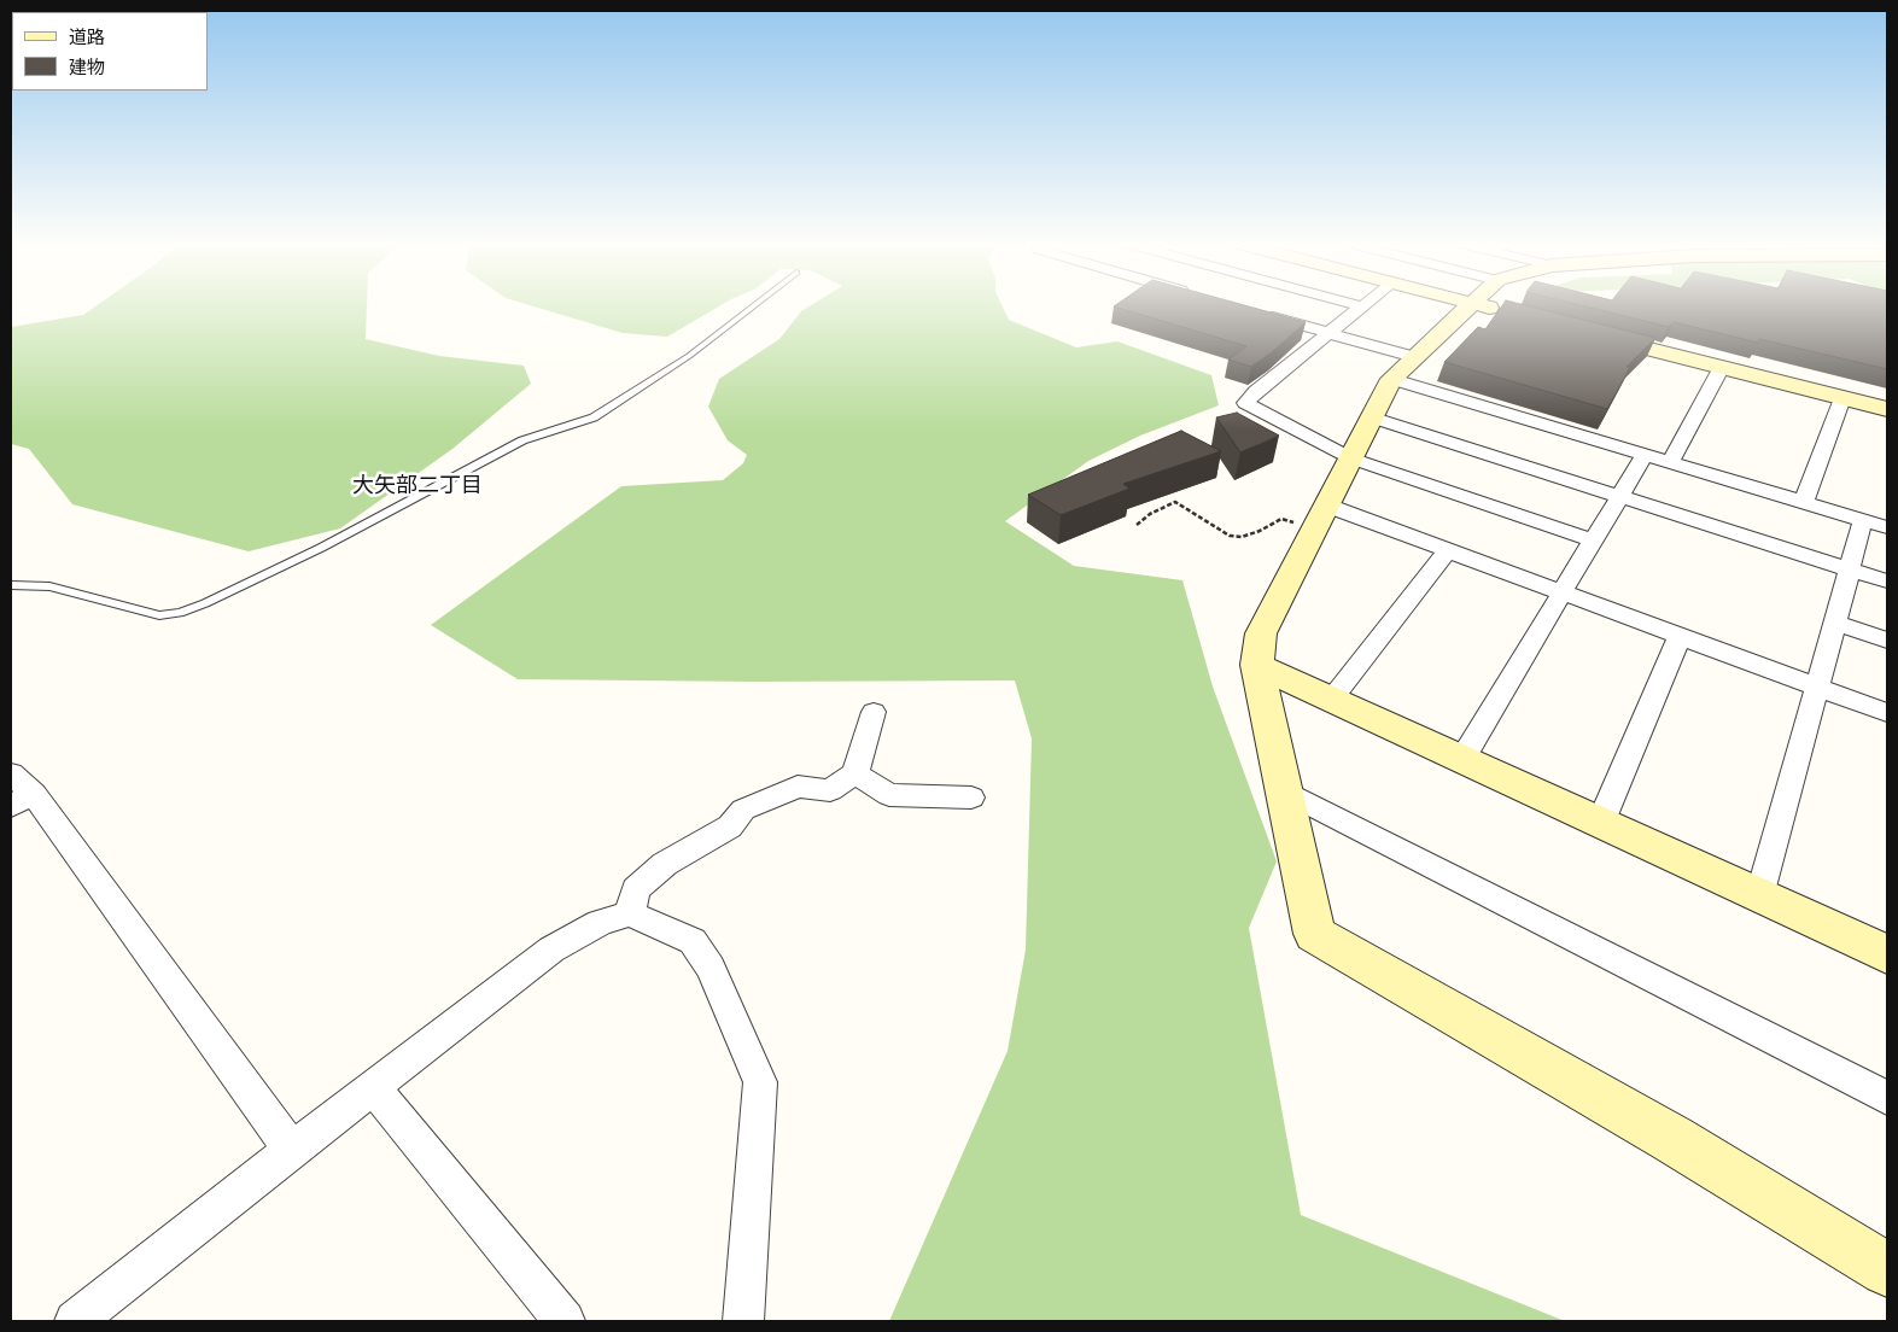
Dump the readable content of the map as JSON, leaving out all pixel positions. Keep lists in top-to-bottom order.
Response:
{
  "districts": ["大矢部二丁目"],
  "legend": ["道路", "建物"]
}
